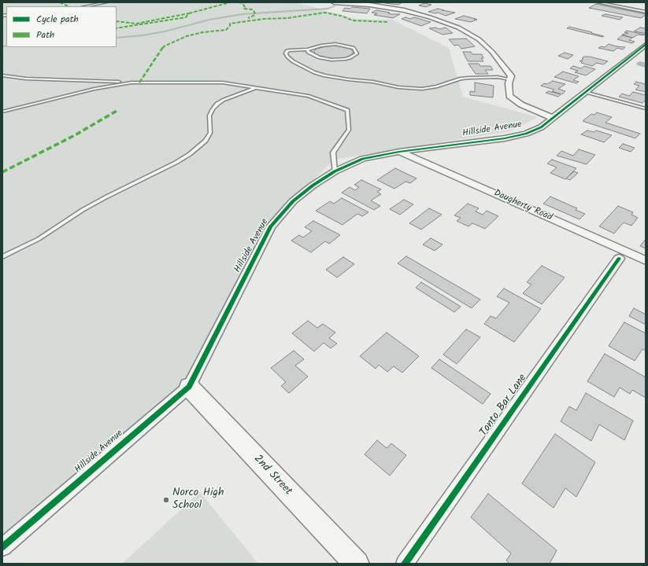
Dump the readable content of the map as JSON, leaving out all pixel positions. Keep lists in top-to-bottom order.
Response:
{
  "streets": {
    "street": [
      "Hillside Avenue",
      "Daugherty Road",
      "Tonto Bar Lane",
      "2nd Street"
    ]
  },
  "crossings": [
    ["Hillside Avenue", "Daugherty Road"],
    ["Hillside Avenue", "2nd Street"]
  ],
  "places": ["Norco High School"],
  "legend": ["Cycle path", "Path"]
}
